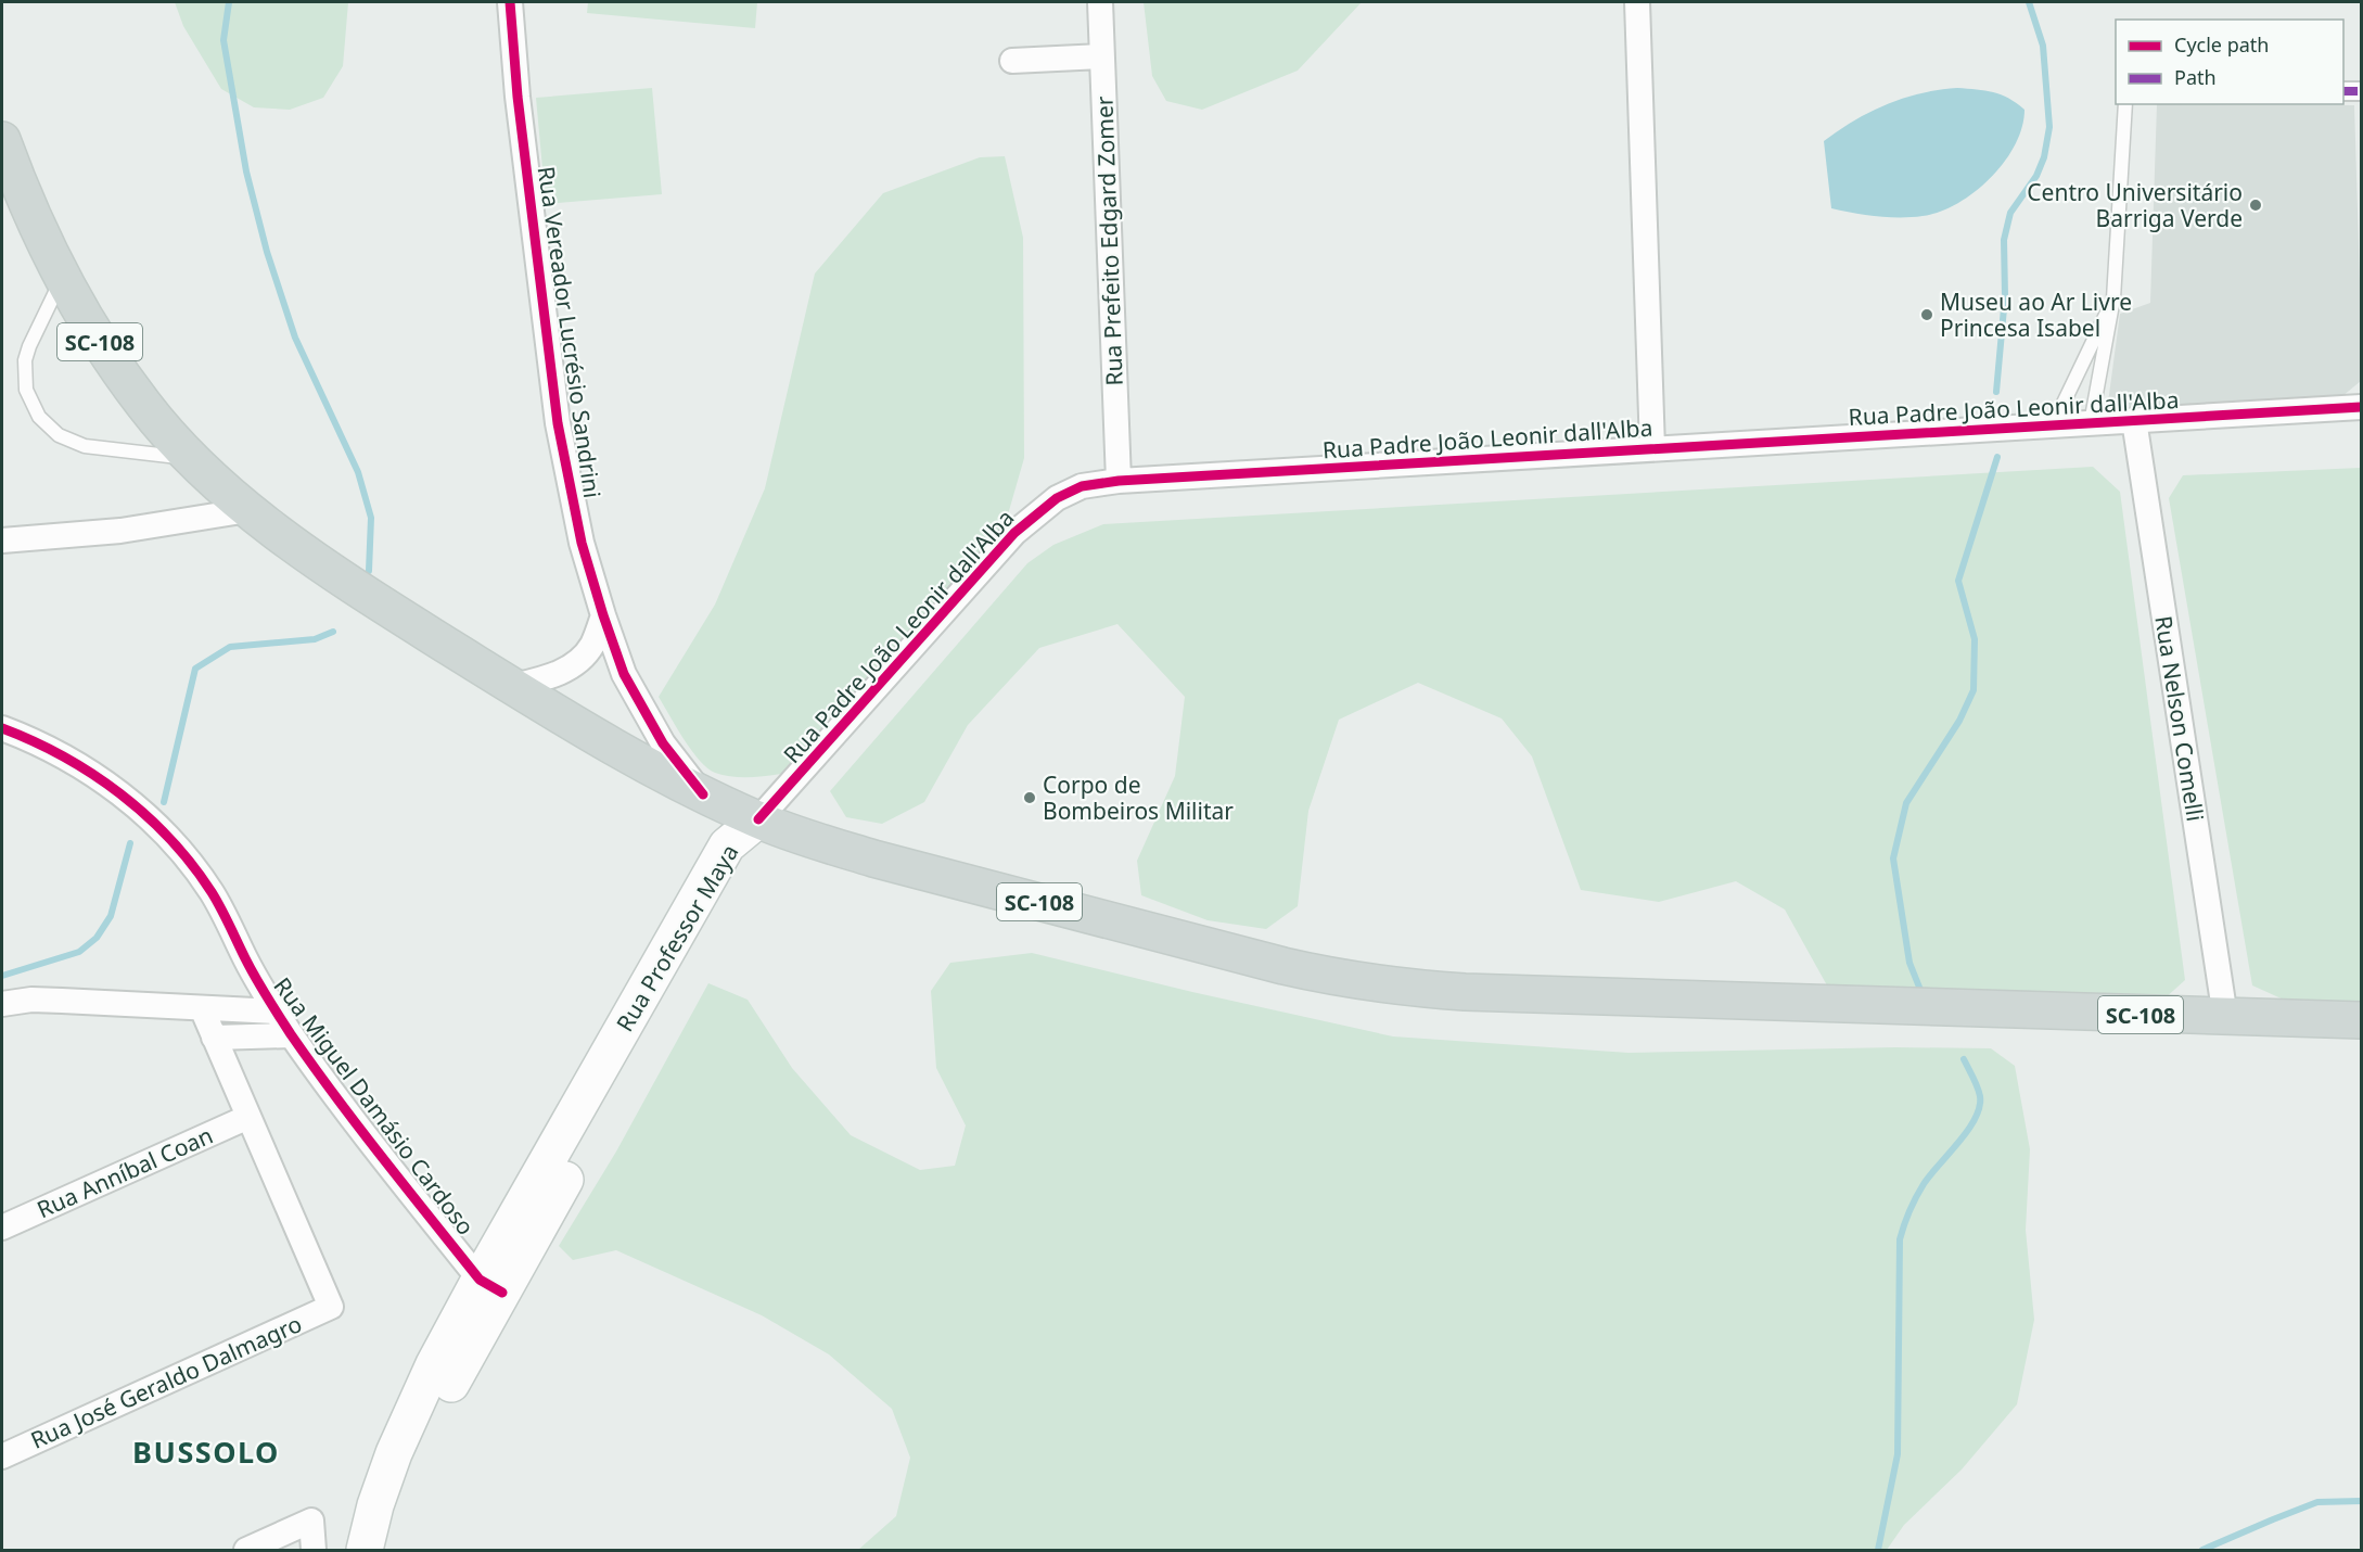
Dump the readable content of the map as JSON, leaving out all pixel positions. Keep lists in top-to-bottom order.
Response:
{
  "streets": {
    "main road": ["SC-108", "Rua Professor Maya"],
    "street": [
      "Rua Prefeito Edgard Zomer",
      "Rua Vereador Lucrésio Sandrini",
      "Rua Padre João Leonir dall'Alba",
      "Rua Nelson Comelli",
      "Rua Miguel Damásio Cardoso",
      "Rua Anníbal Coan",
      "Rua José Geraldo Dalmagro"
    ]
  },
  "crossings": [
    ["Rua Prefeito Edgard Zomer", "Rua Padre João Leonir dall'Alba"],
    ["Rua Vereador Lucrésio Sandrini", "SC-108"],
    ["SC-108", "Rua Padre João Leonir dall'Alba"],
    ["SC-108", "Rua Nelson Comelli"],
    ["SC-108", "Rua Professor Maya"],
    ["Rua Padre João Leonir dall'Alba", "Rua Nelson Comelli"],
    ["Rua Padre João Leonir dall'Alba", "Rua Professor Maya"],
    ["Rua Professor Maya", "Rua Miguel Damásio Cardoso"],
    ["Rua Anníbal Coan", "Rua José Geraldo Dalmagro"]
  ],
  "districts": ["BUSSOLO"],
  "places": ["Centro Universitário Barriga Verde", "Museu ao Ar Livre Princesa Isabel", "Corpo de Bombeiros Militar"],
  "legend": ["Cycle path", "Path"]
}
